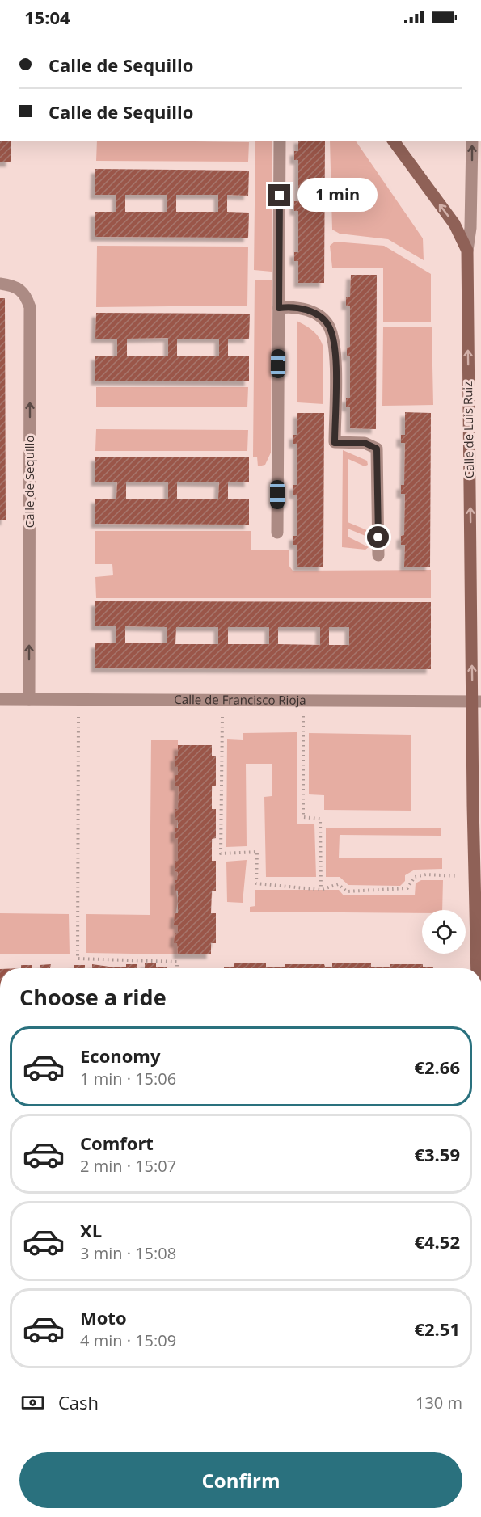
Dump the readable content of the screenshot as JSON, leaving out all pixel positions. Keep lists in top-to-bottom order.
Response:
{
  "streets": {
    "street": ["Calle de Luis Ruiz", "Calle de Sequillo", "Calle de Francisco Rioja"]
  },
  "crossings": [
    ["Calle de Luis Ruiz", "Calle de Francisco Rioja"],
    ["Calle de Sequillo", "Calle de Francisco Rioja"]
  ],
  "one_way": ["Calle de Luis Ruiz", "Calle de Sequillo"],
  "page": {
    "status": "15:04",
    "banner": ["Calle de Sequillo", "Calle de Sequillo"],
    "bubble": "1 min",
    "heading": "Choose a ride",
    "list": [
      {
        "name": "Economy",
        "note": "1 min · 15:06",
        "value": "€2.66"
      },
      {
        "name": "Comfort",
        "note": "2 min · 15:07",
        "value": "€3.59"
      },
      {
        "name": "XL",
        "note": "3 min · 15:08",
        "value": "€4.52"
      },
      {
        "name": "Moto",
        "note": "4 min · 15:09",
        "value": "€2.51"
      }
    ],
    "pay": ["Cash", "130 m"],
    "buttons": "Confirm"
  }
}
